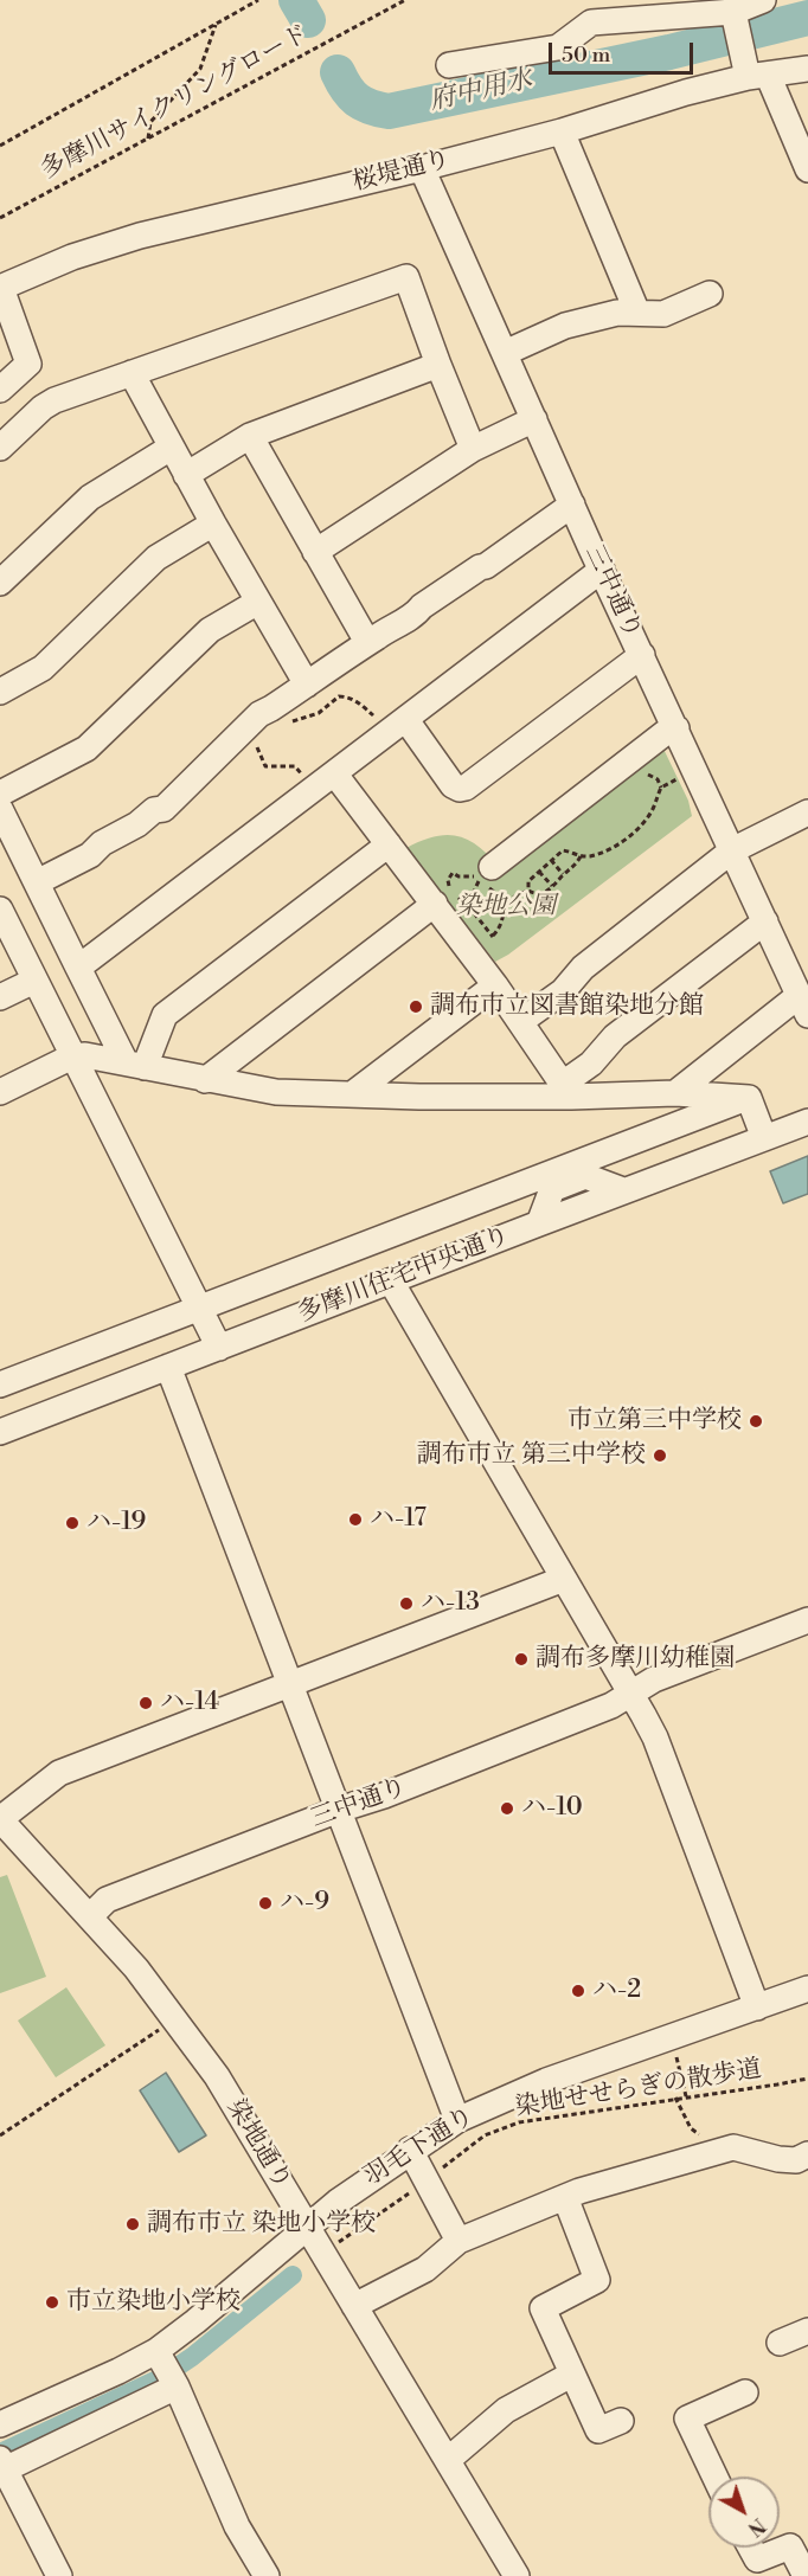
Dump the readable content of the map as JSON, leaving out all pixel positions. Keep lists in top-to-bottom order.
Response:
{
  "streets": {
    "street": [
      "桜堤通り",
      "三中通り",
      "多摩川住宅中央通り",
      "染地通り",
      "羽毛下通り"
    ],
    "path": ["多摩川サイクリングロード", "染地せせらぎの散歩道"]
  },
  "crossings": [
    ["桜堤通り", "三中通り"],
    ["三中通り", "染地通り"],
    ["染地通り", "羽毛下通り"]
  ],
  "water": ["府中用水"],
  "parks": ["染地公園"],
  "places": [
    "調布市立図書館染地分館",
    "市立第三中学校",
    "調布市立 第三中学校",
    "ハ-17",
    "ハ-19",
    "ハ-13",
    "調布多摩川幼稚園",
    "ハ-14",
    "ハ-10",
    "ハ-9",
    "ハ-2",
    "調布市立 染地小学校",
    "市立染地小学校"
  ],
  "scale_bar": "50 m",
  "north": "bottom right"
}
